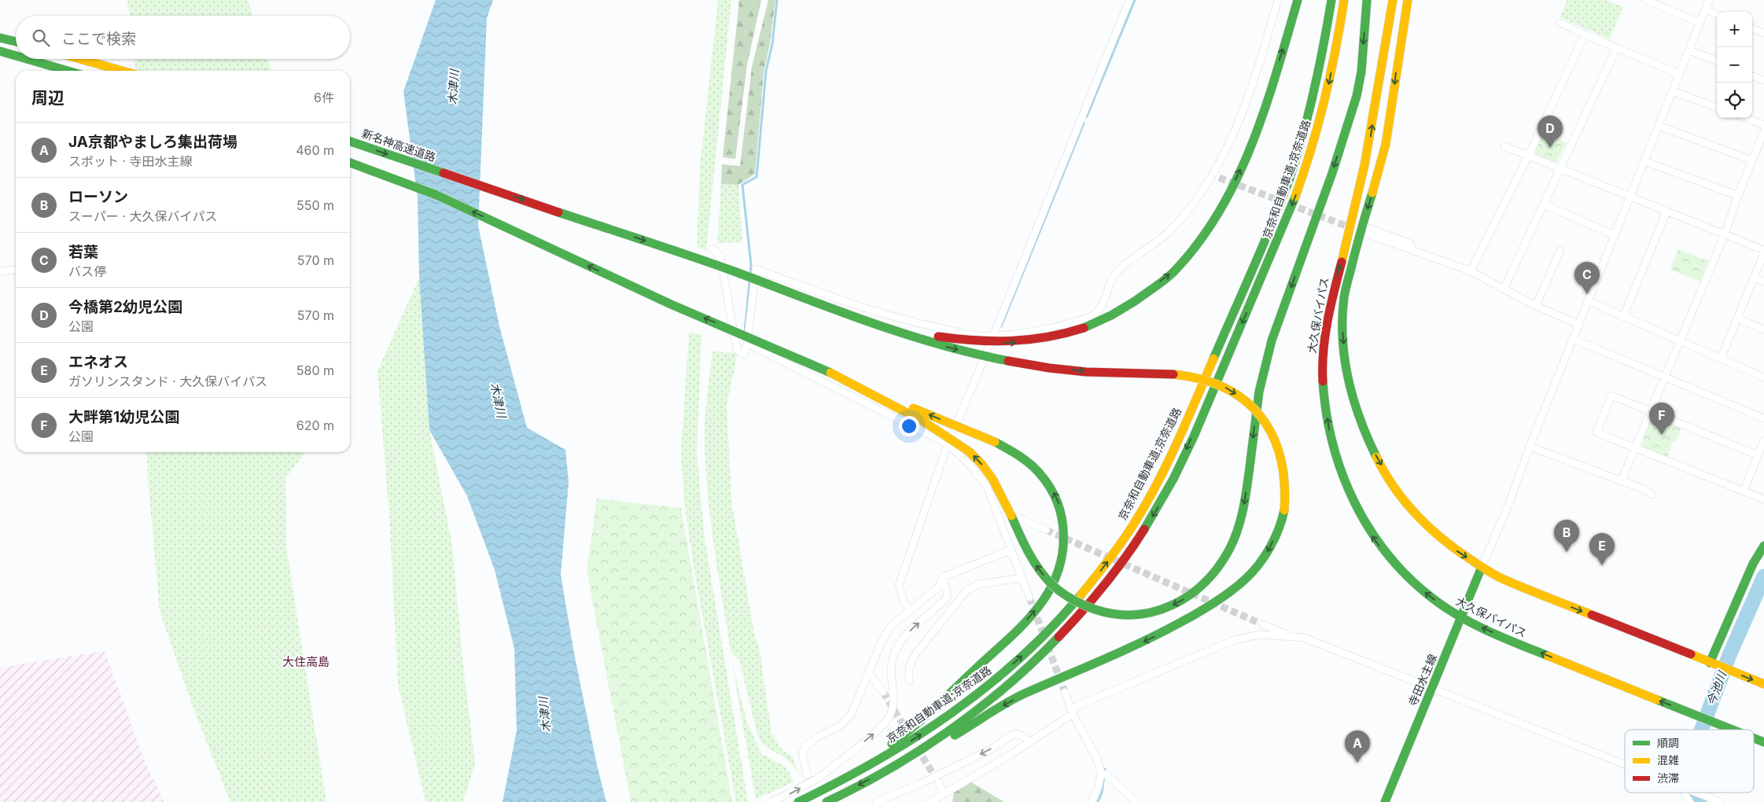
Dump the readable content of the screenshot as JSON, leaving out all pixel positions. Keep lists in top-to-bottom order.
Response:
{
  "streets": {
    "main road": [
      "新名神高速道路",
      "京奈和自動車道;京奈道路",
      "大久保バイパス",
      "寺田水主線"
    ]
  },
  "crossings": [
    ["大久保バイパス", "寺田水主線"]
  ],
  "districts": ["大住高島"],
  "water": ["木津川", "今池川"],
  "legend": ["順調", "混雑", "渋滞"],
  "page": {
    "map_buttons": ["+", "−"],
    "search": "ここで検索",
    "heading": ["周辺", "6件"],
    "pins": [
      "D",
      "C",
      "F",
      "B",
      "E",
      "A"
    ],
    "list": [
      {
        "mark": "A",
        "name": "JA京都やましろ集出荷場",
        "note": "スポット · 寺田水主線",
        "value": "460 m"
      },
      {
        "mark": "B",
        "name": "ローソン",
        "note": "スーパー · 大久保バイパス",
        "value": "550 m"
      },
      {
        "mark": "C",
        "name": "若葉",
        "note": "バス停",
        "value": "570 m"
      },
      {
        "mark": "D",
        "name": "今橋第2幼児公園",
        "note": "公園",
        "value": "570 m"
      },
      {
        "mark": "E",
        "name": "エネオス",
        "note": "ガソリンスタンド · 大久保バイパス",
        "value": "580 m"
      },
      {
        "mark": "F",
        "name": "大畔第1幼児公園",
        "note": "公園",
        "value": "620 m"
      }
    ]
  }
}
